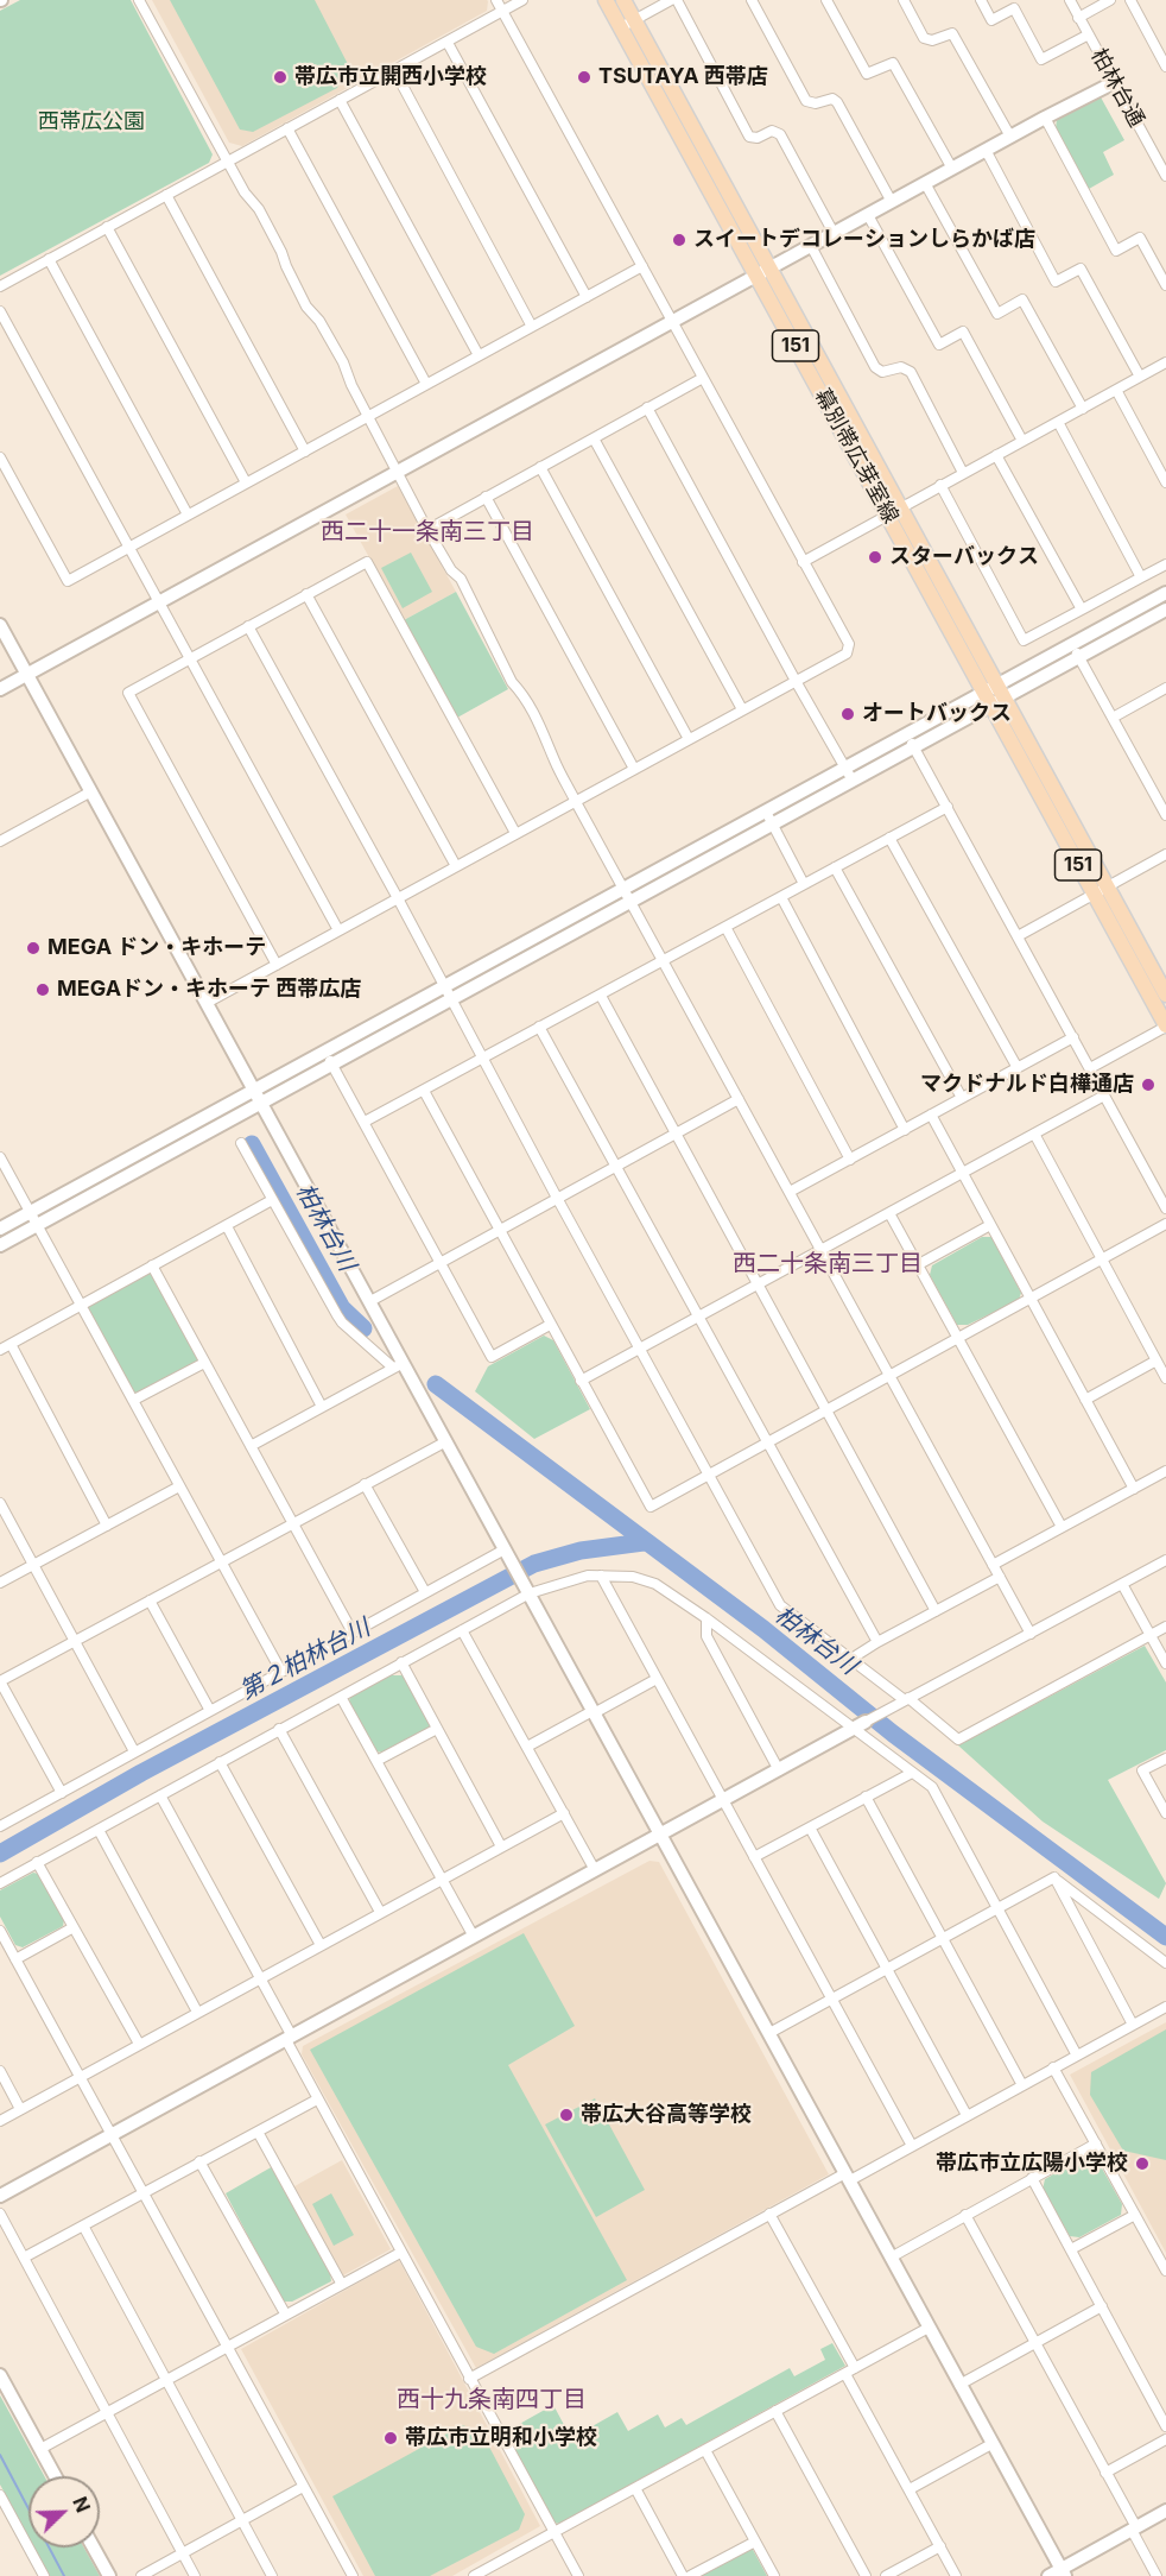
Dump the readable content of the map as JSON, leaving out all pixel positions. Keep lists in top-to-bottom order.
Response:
{
  "streets": {
    "main road": ["151", "幕別帯広芽室線"],
    "street": ["柏林台通"]
  },
  "districts": ["西二十一条南三丁目", "西二十条南三丁目", "西十九条南四丁目"],
  "water": ["柏林台川", "第２柏林台川"],
  "parks": ["西帯広公園"],
  "places": [
    "帯広市立開西小学校",
    "TSUTAYA 西帯店",
    "スイートデコレーションしらかば店",
    "スターバックス",
    "オートバックス",
    "MEGA ドン・キホーテ",
    "MEGAドン・キホーテ 西帯広店",
    "マクドナルド白樺通店",
    "帯広大谷高等学校",
    "帯広市立広陽小学校",
    "帯広市立明和小学校"
  ],
  "north": "top right"
}
